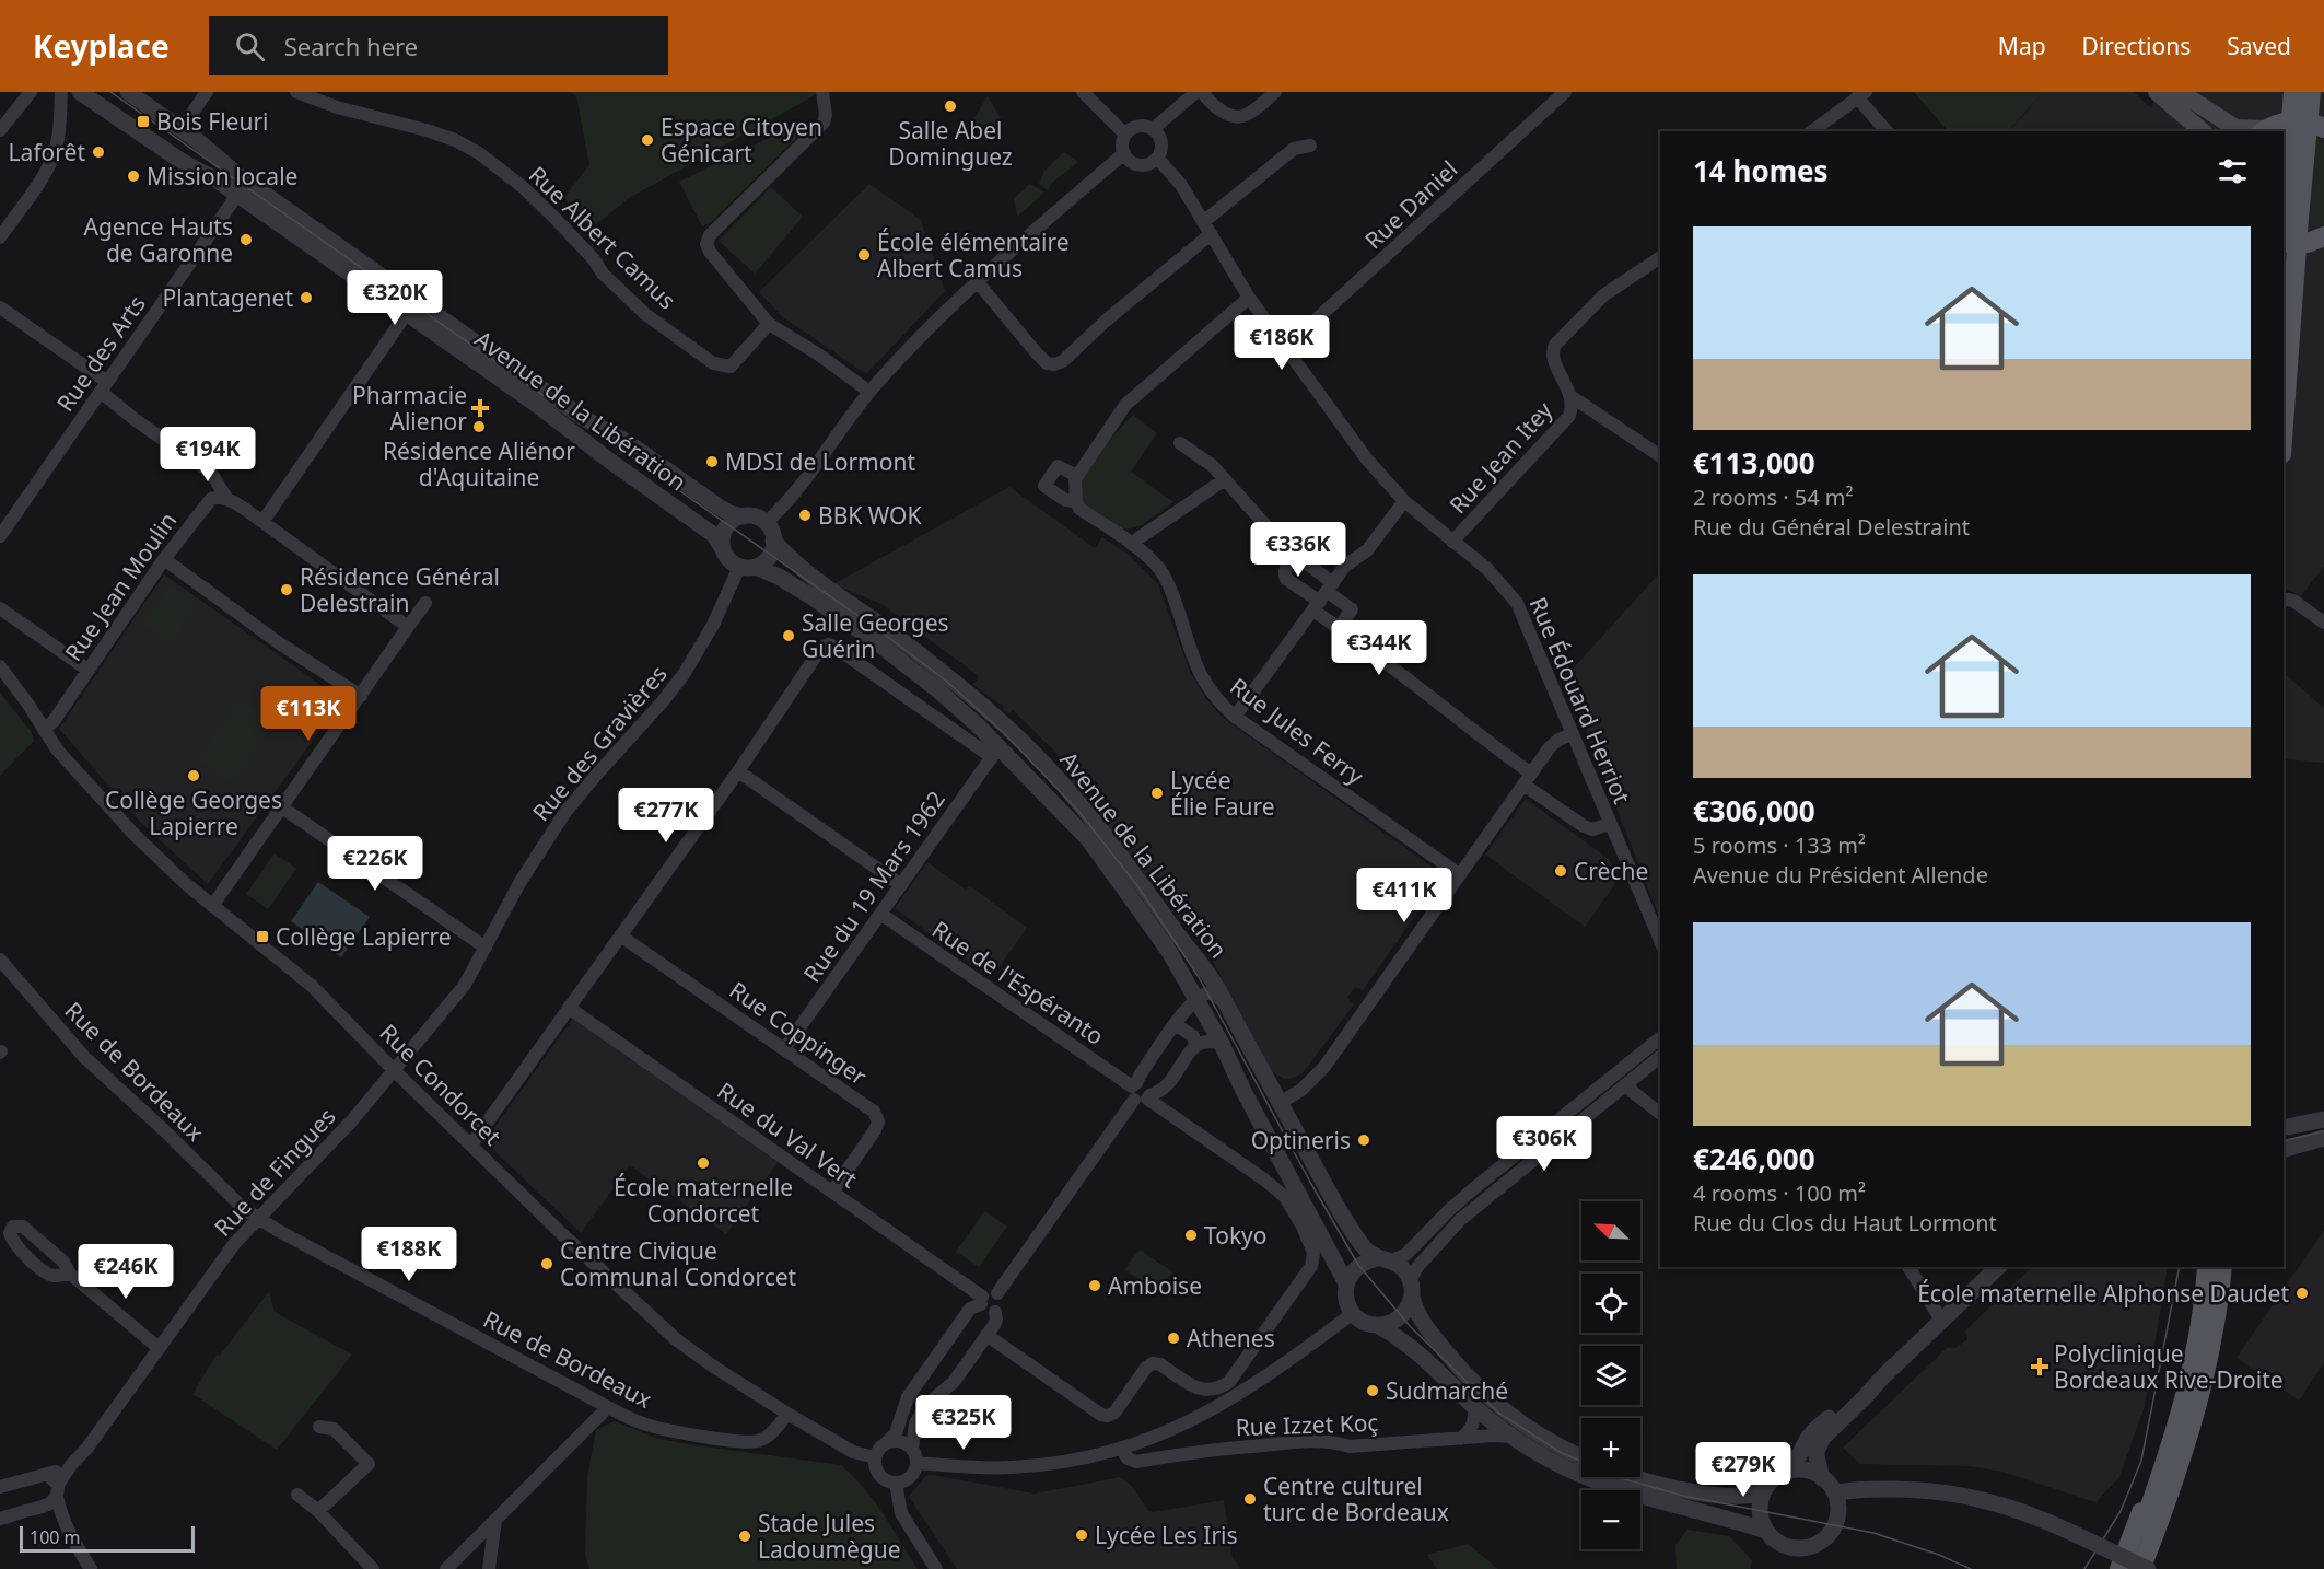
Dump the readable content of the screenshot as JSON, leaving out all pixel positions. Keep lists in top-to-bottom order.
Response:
{
  "streets": {
    "street": [
      "Rue Daniel",
      "Rue Albert Camus",
      "Rue des Arts",
      "Avenue de la Libération",
      "Rue Jean Itey",
      "Rue Jean Moulin",
      "Rue Édouard Herriot",
      "Rue Jules Ferry",
      "Rue des Gravières",
      "Rue du 19 Mars 1962",
      "Rue de l'Espéranto",
      "Rue Coppinger",
      "Rue de Bordeaux",
      "Rue Condorcet",
      "Rue du Val Vert",
      "Rue de Fingues",
      "Rue Izzet Koç"
    ]
  },
  "crossings": [
    ["Rue Daniel", "Rue Édouard Herriot"],
    ["Rue des Arts", "Avenue de la Libération"],
    ["Avenue de la Libération", "Rue des Gravières"],
    ["Avenue de la Libération", "Rue du 19 Mars 1962"],
    ["Rue Jean Itey", "Rue Édouard Herriot"],
    ["Rue Jean Moulin", "Rue Condorcet"],
    ["Rue des Gravières", "Rue Condorcet"],
    ["Rue des Gravières", "Rue de Fingues"],
    ["Rue du 19 Mars 1962", "Rue de l'Espéranto"],
    ["Rue du 19 Mars 1962", "Rue Coppinger"],
    ["Rue Coppinger", "Rue du Val Vert"],
    ["Rue de Bordeaux", "Rue Condorcet"],
    ["Rue de Bordeaux", "Rue de Fingues"],
    ["Rue Condorcet", "Rue de Fingues"]
  ],
  "places": {
    "other": [
      "Salle Abel Dominguez",
      "Espace Citoyen Génicart",
      "Laforêt",
      "Mission locale",
      "Agence Hauts de Garonne",
      "École élémentaire Albert Camus",
      "Plantagenet",
      "Résidence Aliénor d'Aquitaine",
      "MDSI de Lormont",
      "BBK WOK",
      "Résidence Général Delestrain",
      "Salle Georges Guérin",
      "Collège Georges Lapierre",
      "Lycée Élie Faure",
      "Crèche",
      "Optineris",
      "École maternelle Condorcet",
      "Tokyo",
      "Centre Civique Communal Condorcet",
      "Amboise",
      "École maternelle Alphonse Daudet",
      "Athenes",
      "Sudmarché",
      "Centre culturel turc de Bordeaux",
      "Lycée Les Iris",
      "Stade Jules Ladoumègue"
    ],
    "transit": ["Bois Fleuri", "Collège Lapierre"],
    "health": ["Pharmacie Alienor", "Polyclinique Bordeaux Rive-Droite"]
  },
  "scale_bar": "100 m",
  "north": "top left",
  "page": {
    "header": "Keyplace",
    "search": "Search here",
    "nav": ["Map", "Directions", "Saved"],
    "heading": "14 homes",
    "list": [
      {
        "name": "€113,000",
        "note": "2 rooms · 54 m² · Rue du Général Delestraint"
      },
      {
        "name": "€306,000",
        "note": "5 rooms · 133 m² · Avenue du Président Allende"
      },
      {
        "name": "€246,000",
        "note": "4 rooms · 100 m² · Rue du Clos du Haut Lormont"
      }
    ],
    "price": [
      "€320K",
      "€186K",
      "€194K",
      "€336K",
      "€344K",
      "€113K",
      "€277K",
      "€226K",
      "€411K",
      "€306K",
      "€188K",
      "€246K",
      "€325K",
      "€279K"
    ],
    "map_buttons": ["+", "−"],
    "scale": "100 m"
  }
}
